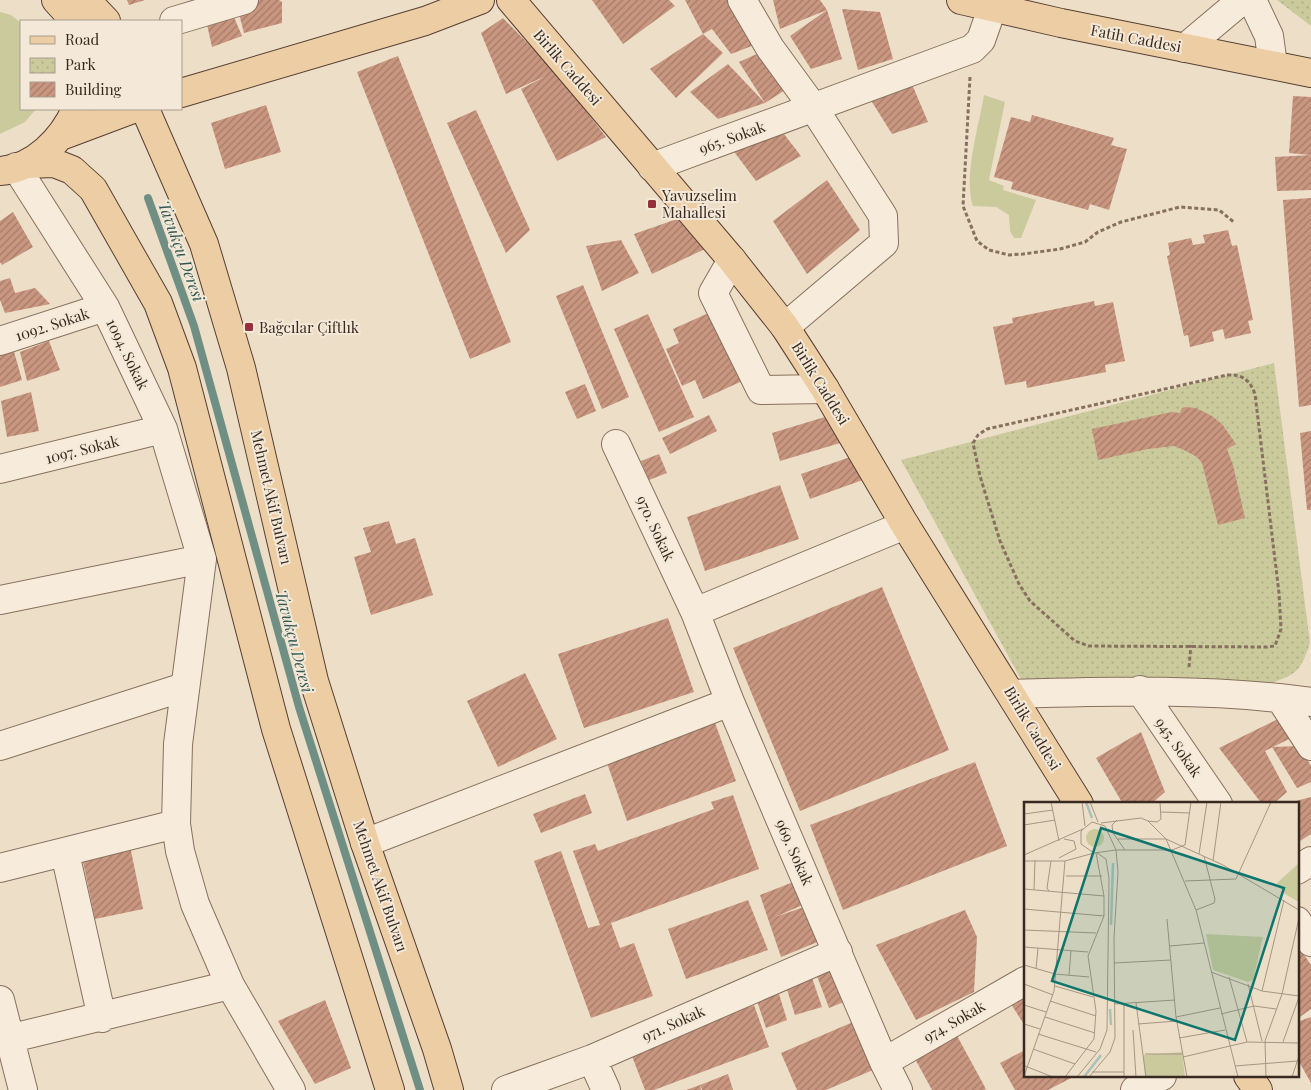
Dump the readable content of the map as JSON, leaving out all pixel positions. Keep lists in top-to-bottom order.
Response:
{
  "streets": {
    "main road": ["Fatih Caddesi", "Birlik Caddesi", "Mehmet Akif Bulvarı"],
    "street": [
      "965. Sokak",
      "1092. Sokak",
      "1094. Sokak",
      "1097. Sokak",
      "970. Sokak",
      "945. Sokak",
      "969. Sokak",
      "974. Sokak",
      "971. Sokak"
    ]
  },
  "crossings": [
    ["Birlik Caddesi", "965. Sokak"],
    ["1092. Sokak", "1094. Sokak"],
    ["1094. Sokak", "1097. Sokak"],
    ["970. Sokak", "969. Sokak"],
    ["969. Sokak", "974. Sokak"],
    ["969. Sokak", "971. Sokak"]
  ],
  "water": ["Tavukçu Deresi"],
  "places": {
    "transit": ["Yavuzselim Mahallesi", "Bağcılar Çiftlık"]
  },
  "legend": ["Road", "Park", "Building"]
}
